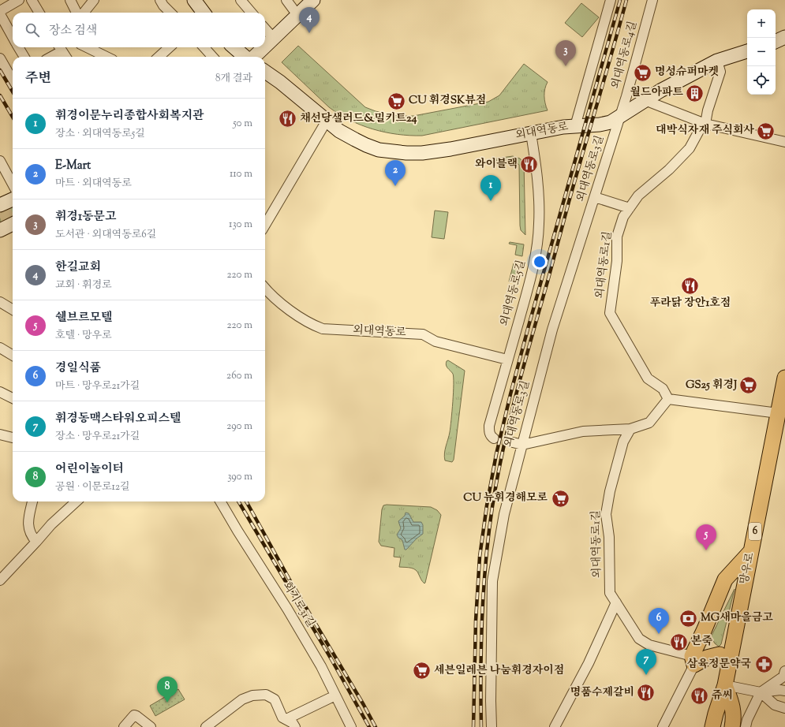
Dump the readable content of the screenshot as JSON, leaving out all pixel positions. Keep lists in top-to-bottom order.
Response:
{
  "streets": {
    "main road": ["6", "망우로"],
    "street": [
      "외대역동로4길",
      "외대역동로",
      "외대역동로3길",
      "외대역동로1길",
      "외대역동로5길",
      "회기로31길"
    ]
  },
  "crossings": [
    ["외대역동로4길", "외대역동로"],
    ["외대역동로4길", "외대역동로3길"],
    ["외대역동로", "외대역동로3길"],
    ["외대역동로", "외대역동로1길"],
    ["외대역동로", "외대역동로5길"]
  ],
  "places": {
    "supermarket": [
      "명성슈퍼마켓",
      "CU 휘경SK뷰점",
      "대박식자재 주식회사",
      "GS25 휘경J",
      "CU 뉴휘경해모로",
      "세븐일레븐 나눔휘경자이점"
    ],
    "building": ["월드아파트"],
    "restaurant": [
      "채선당샐러드&밀키트24",
      "와이블랙",
      "푸라닭 장안1호점",
      "본죽",
      "명품수제갈비",
      "쥬씨"
    ],
    "bank": ["MG새마을금고"],
    "pharmacy": ["삼육정문약국"]
  },
  "page": {
    "pins": [
      "4",
      "3",
      "2",
      "1",
      "5",
      "6",
      "7",
      "8"
    ],
    "map_buttons": ["+", "−"],
    "search": "장소 검색",
    "heading": ["주변", "8개 결과"],
    "list": [
      {
        "mark": "1",
        "name": "휘경이문누리종합사회복지관",
        "note": "장소 · 외대역동로5길",
        "value": "50 m"
      },
      {
        "mark": "2",
        "name": "E-Mart",
        "note": "마트 · 외대역동로",
        "value": "110 m"
      },
      {
        "mark": "3",
        "name": "휘경1동문고",
        "note": "도서관 · 외대역동로6길",
        "value": "130 m"
      },
      {
        "mark": "4",
        "name": "한길교회",
        "note": "교회 · 휘경로",
        "value": "220 m"
      },
      {
        "mark": "5",
        "name": "쉘브르모텔",
        "note": "호텔 · 망우로",
        "value": "220 m"
      },
      {
        "mark": "6",
        "name": "경일식품",
        "note": "마트 · 망우로21가길",
        "value": "260 m"
      },
      {
        "mark": "7",
        "name": "휘경동맥스타워오피스텔",
        "note": "장소 · 망우로21가길",
        "value": "290 m"
      },
      {
        "mark": "8",
        "name": "어린이놀이터",
        "note": "공원 · 이문로12길",
        "value": "390 m"
      }
    ]
  }
}
